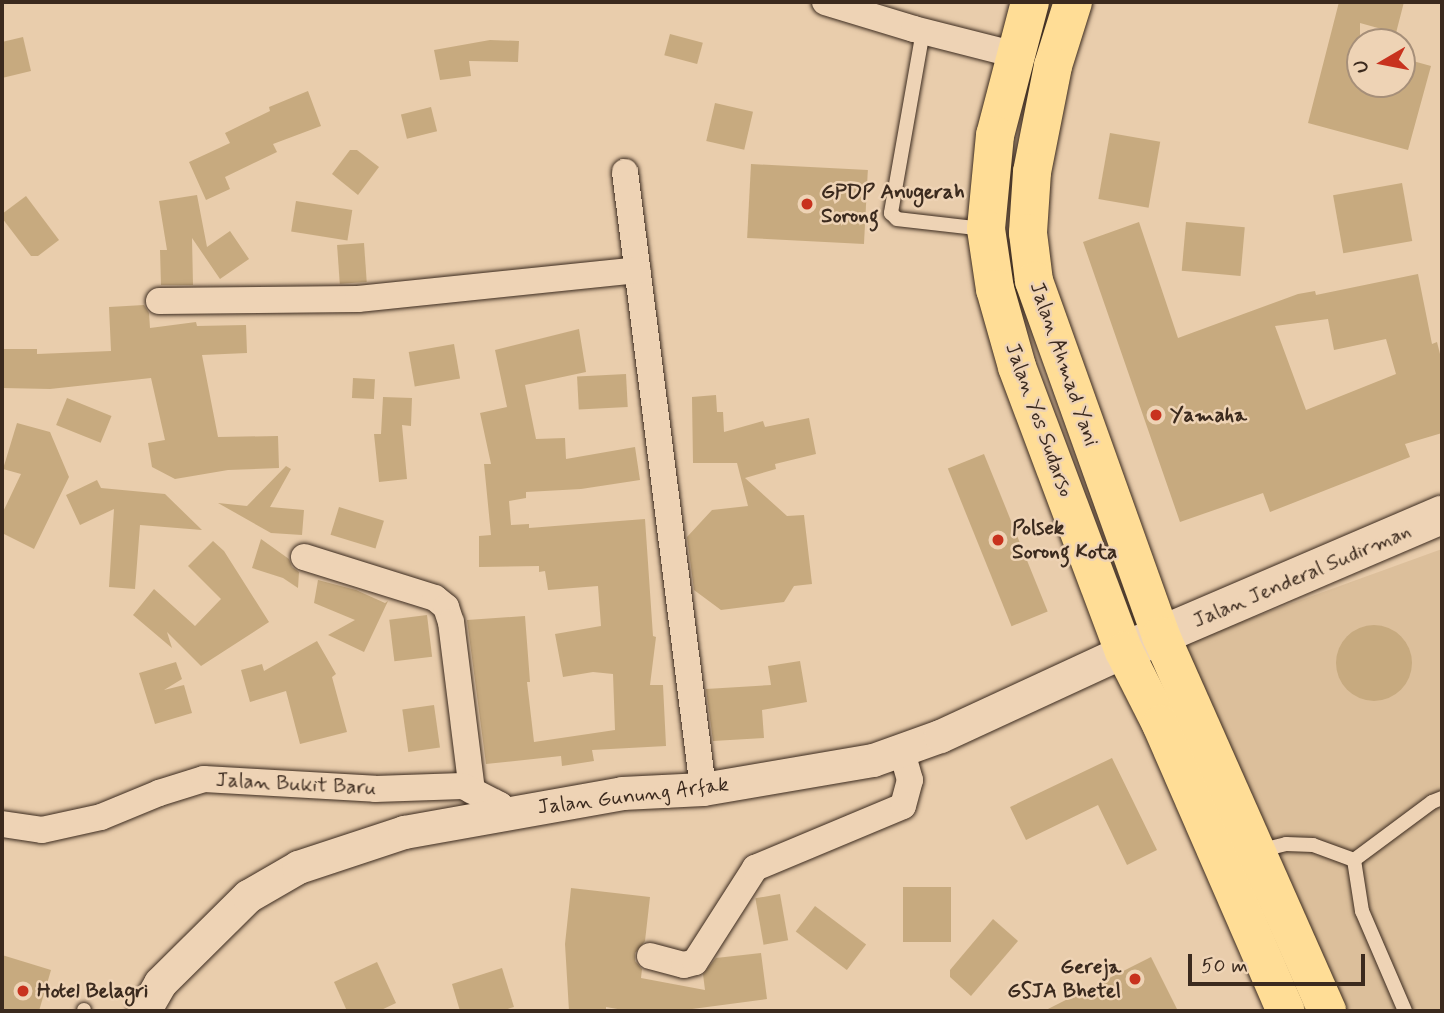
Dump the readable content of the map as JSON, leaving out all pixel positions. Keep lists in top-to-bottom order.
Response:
{
  "streets": {
    "highway": ["Jalan Ahmad Yani", "Jalan Yos Sudarso"],
    "main road": ["Jalan Jenderal Sudirman", "Jalan Gunung Arfak"],
    "street": ["Jalan Bukit Baru"]
  },
  "crossings": [
    ["Jalan Ahmad Yani", "Jalan Jenderal Sudirman"],
    ["Jalan Ahmad Yani", "Jalan Gunung Arfak"],
    ["Jalan Yos Sudarso", "Jalan Gunung Arfak"],
    ["Jalan Jenderal Sudirman", "Jalan Gunung Arfak"],
    ["Jalan Bukit Baru", "Jalan Gunung Arfak"]
  ],
  "places": [
    "GPDP Anugerah Sorong",
    "Yamaha",
    "Polsek Sorong Kota",
    "Gereja GSJA Bhetel",
    "Hotel Belagri"
  ],
  "scale_bar": "50 m",
  "north": "left"
}
